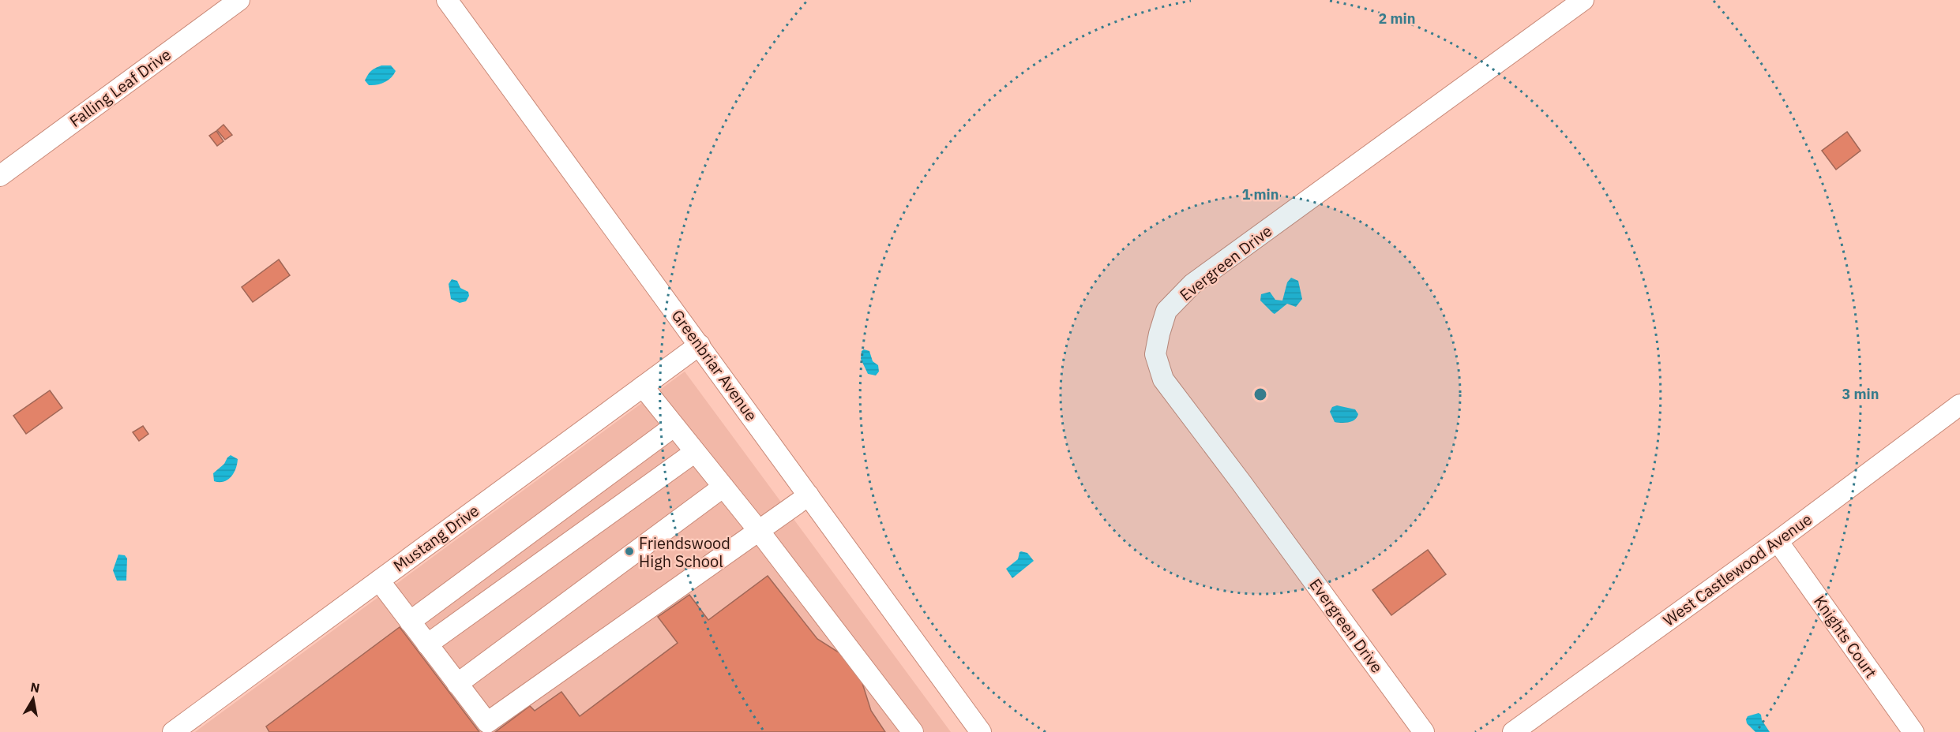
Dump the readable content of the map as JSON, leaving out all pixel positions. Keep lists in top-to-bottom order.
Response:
{
  "streets": {
    "street": [
      "Falling Leaf Drive",
      "Evergreen Drive",
      "Greenbriar Avenue",
      "Mustang Drive",
      "West Castlewood Avenue",
      "Knights Court"
    ]
  },
  "crossings": [
    ["Greenbriar Avenue", "Mustang Drive"],
    ["West Castlewood Avenue", "Knights Court"]
  ],
  "places": ["Friendswood High School"],
  "north": "top",
  "rings": ["2 min", "1 min", "3 min"]
}
